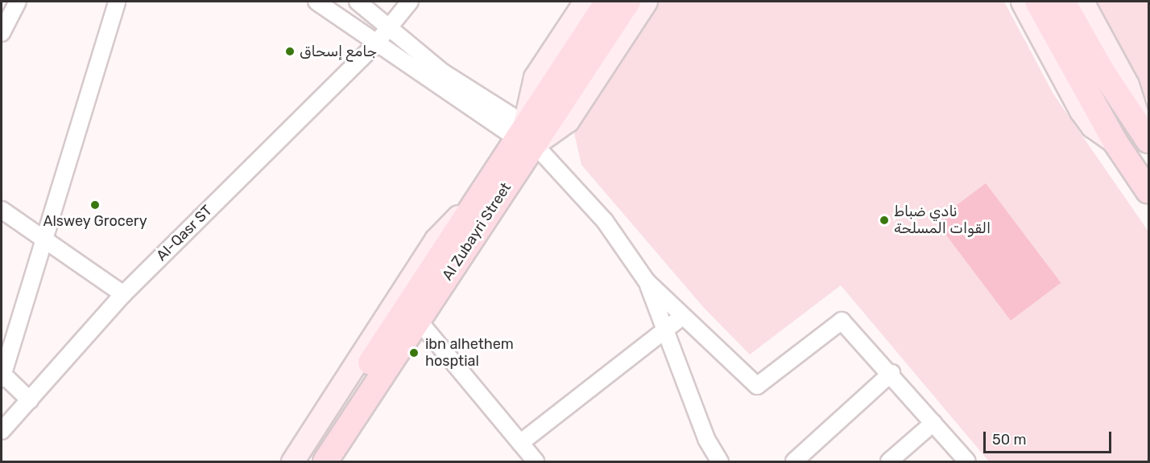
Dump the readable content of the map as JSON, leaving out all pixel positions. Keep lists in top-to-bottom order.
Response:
{
  "streets": {
    "main road": ["Al Zubayri Street"],
    "street": ["Al-Qasr ST"]
  },
  "places": [
    "جامع إسحاق",
    "Alswey Grocery",
    "نادي ضباط القوات المسلحة",
    "ibn alhethem hosptial"
  ],
  "scale_bar": "50 m"
}
